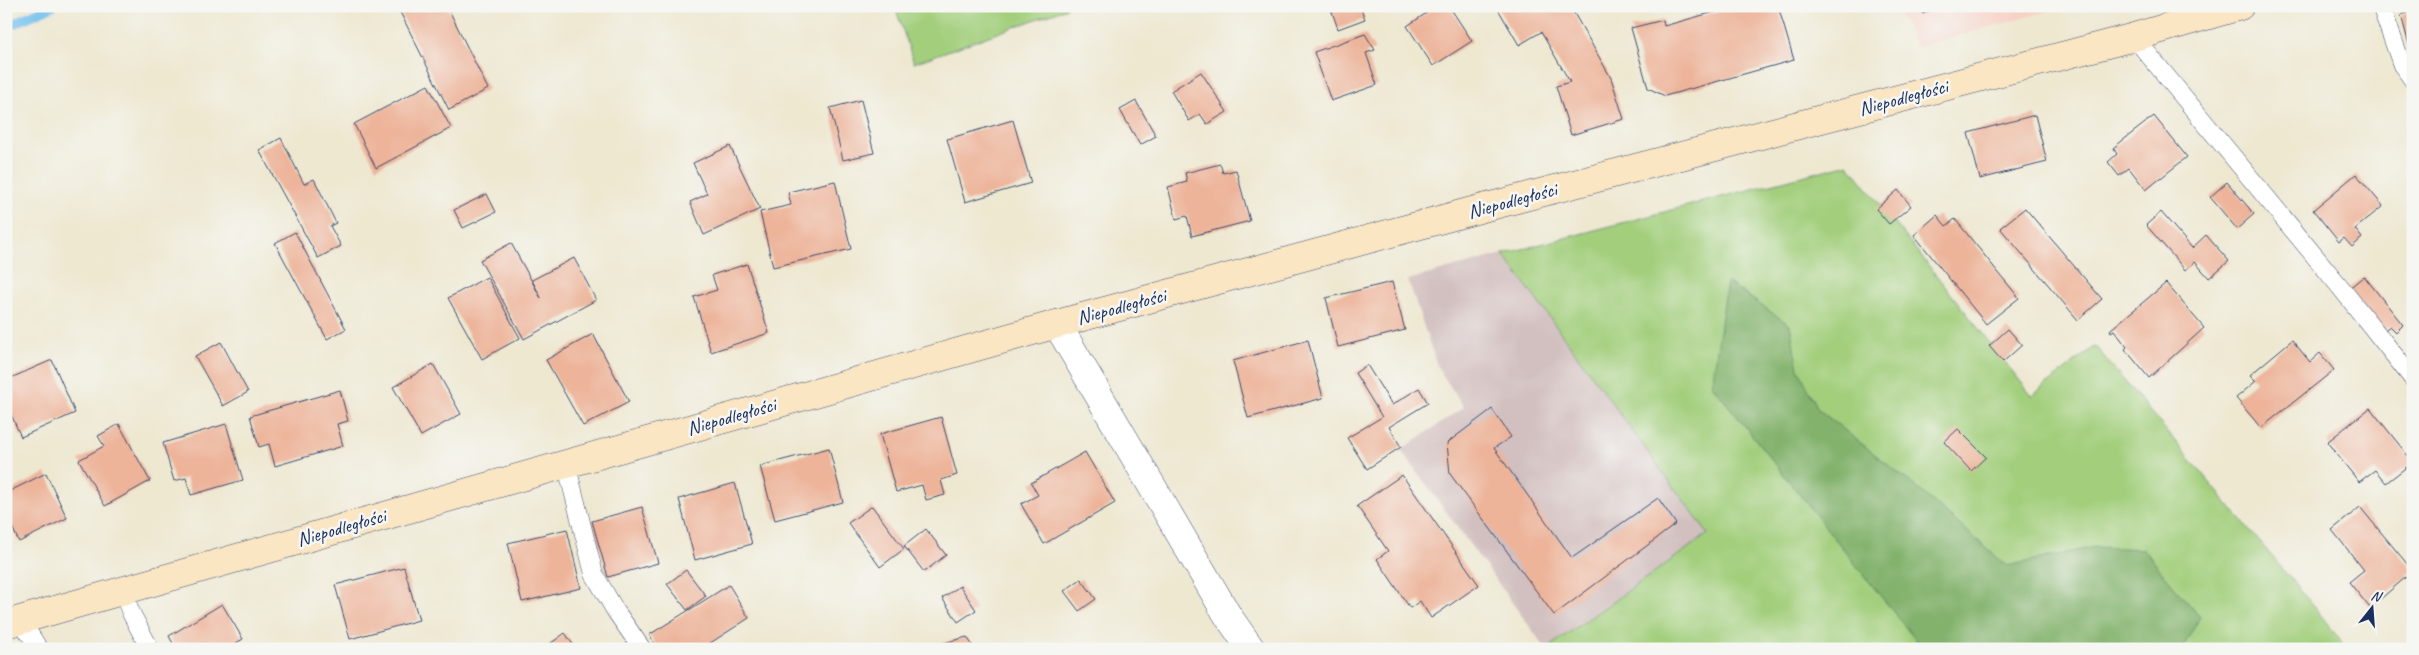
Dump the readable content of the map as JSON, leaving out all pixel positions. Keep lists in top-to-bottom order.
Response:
{
  "streets": {
    "main road": ["Niepodległości"]
  },
  "north": "top"
}
